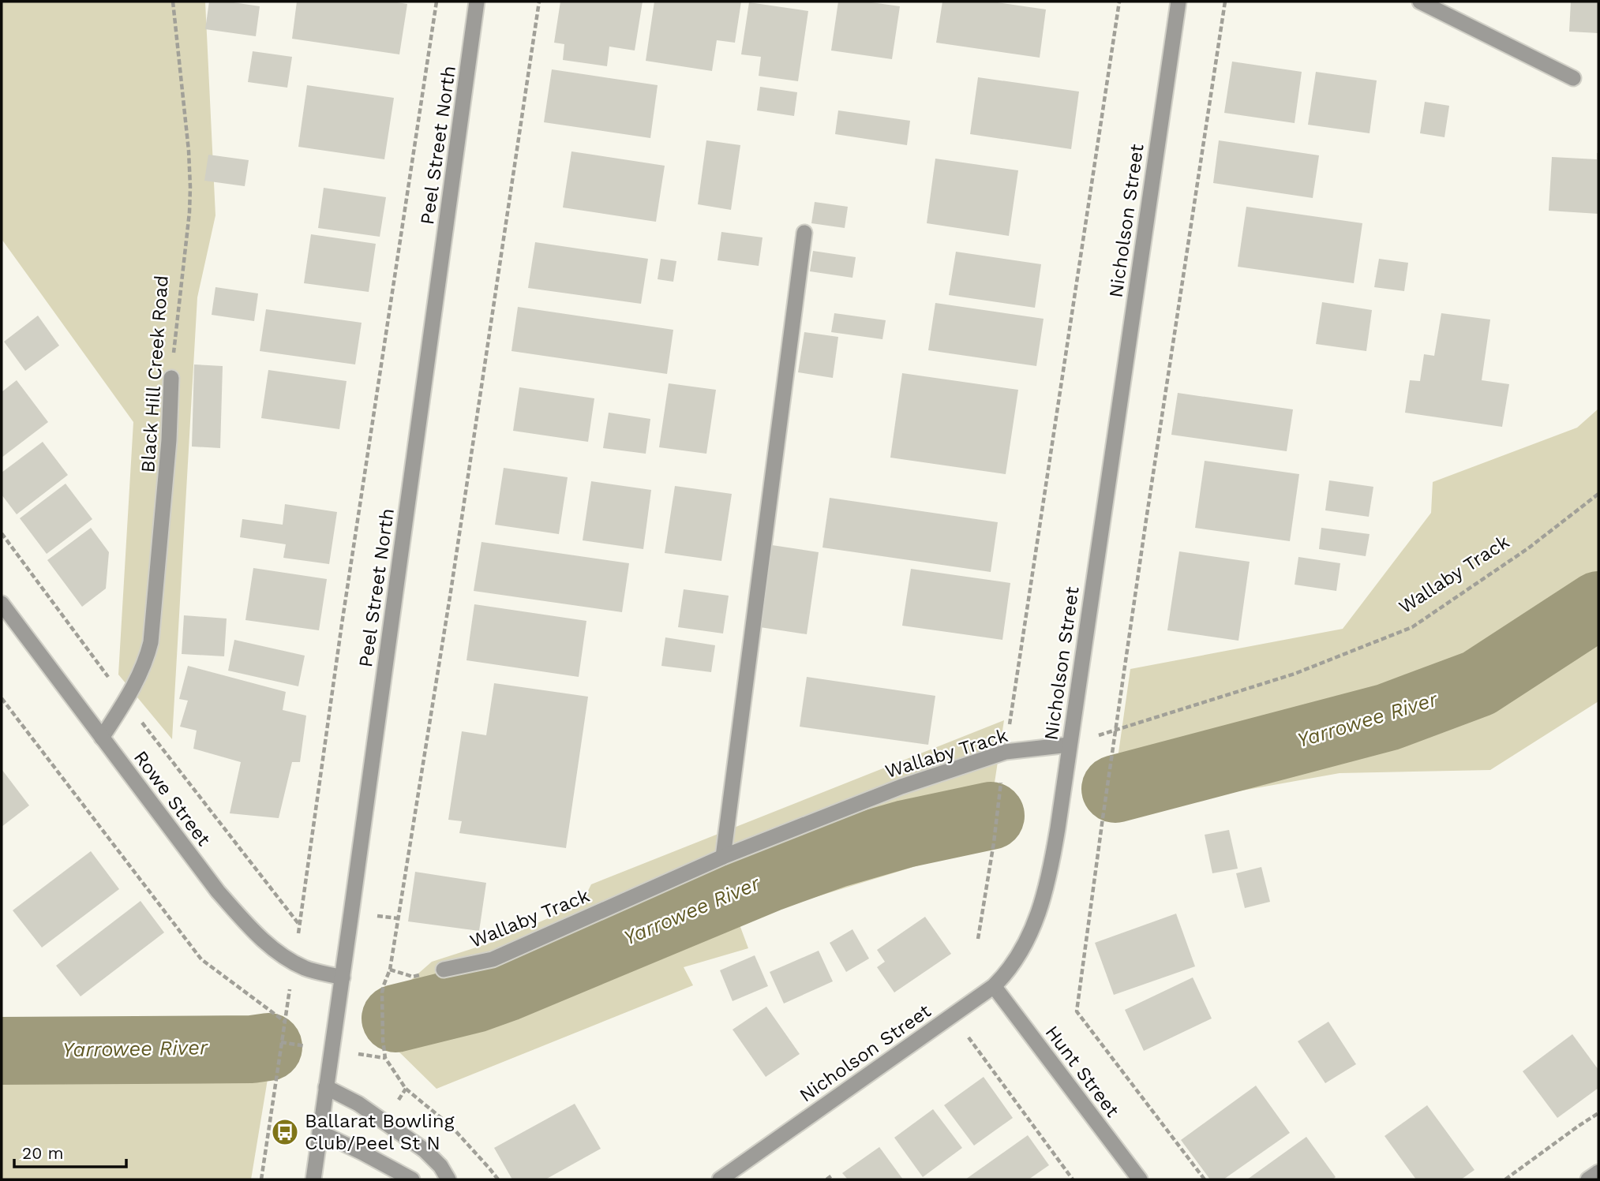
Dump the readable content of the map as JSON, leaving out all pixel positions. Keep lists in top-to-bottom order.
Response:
{
  "streets": {
    "street": [
      "Peel Street North",
      "Nicholson Street",
      "Black Hill Creek Road",
      "Wallaby Track",
      "Rowe Street",
      "Hunt Street"
    ]
  },
  "crossings": [
    ["Peel Street North", "Rowe Street"],
    ["Nicholson Street", "Wallaby Track"],
    ["Nicholson Street", "Hunt Street"],
    ["Black Hill Creek Road", "Rowe Street"]
  ],
  "water": ["Yarrowee River"],
  "places": {
    "bus stop": ["Ballarat Bowling Club/Peel St N"]
  },
  "scale_bar": "20 m"
}
